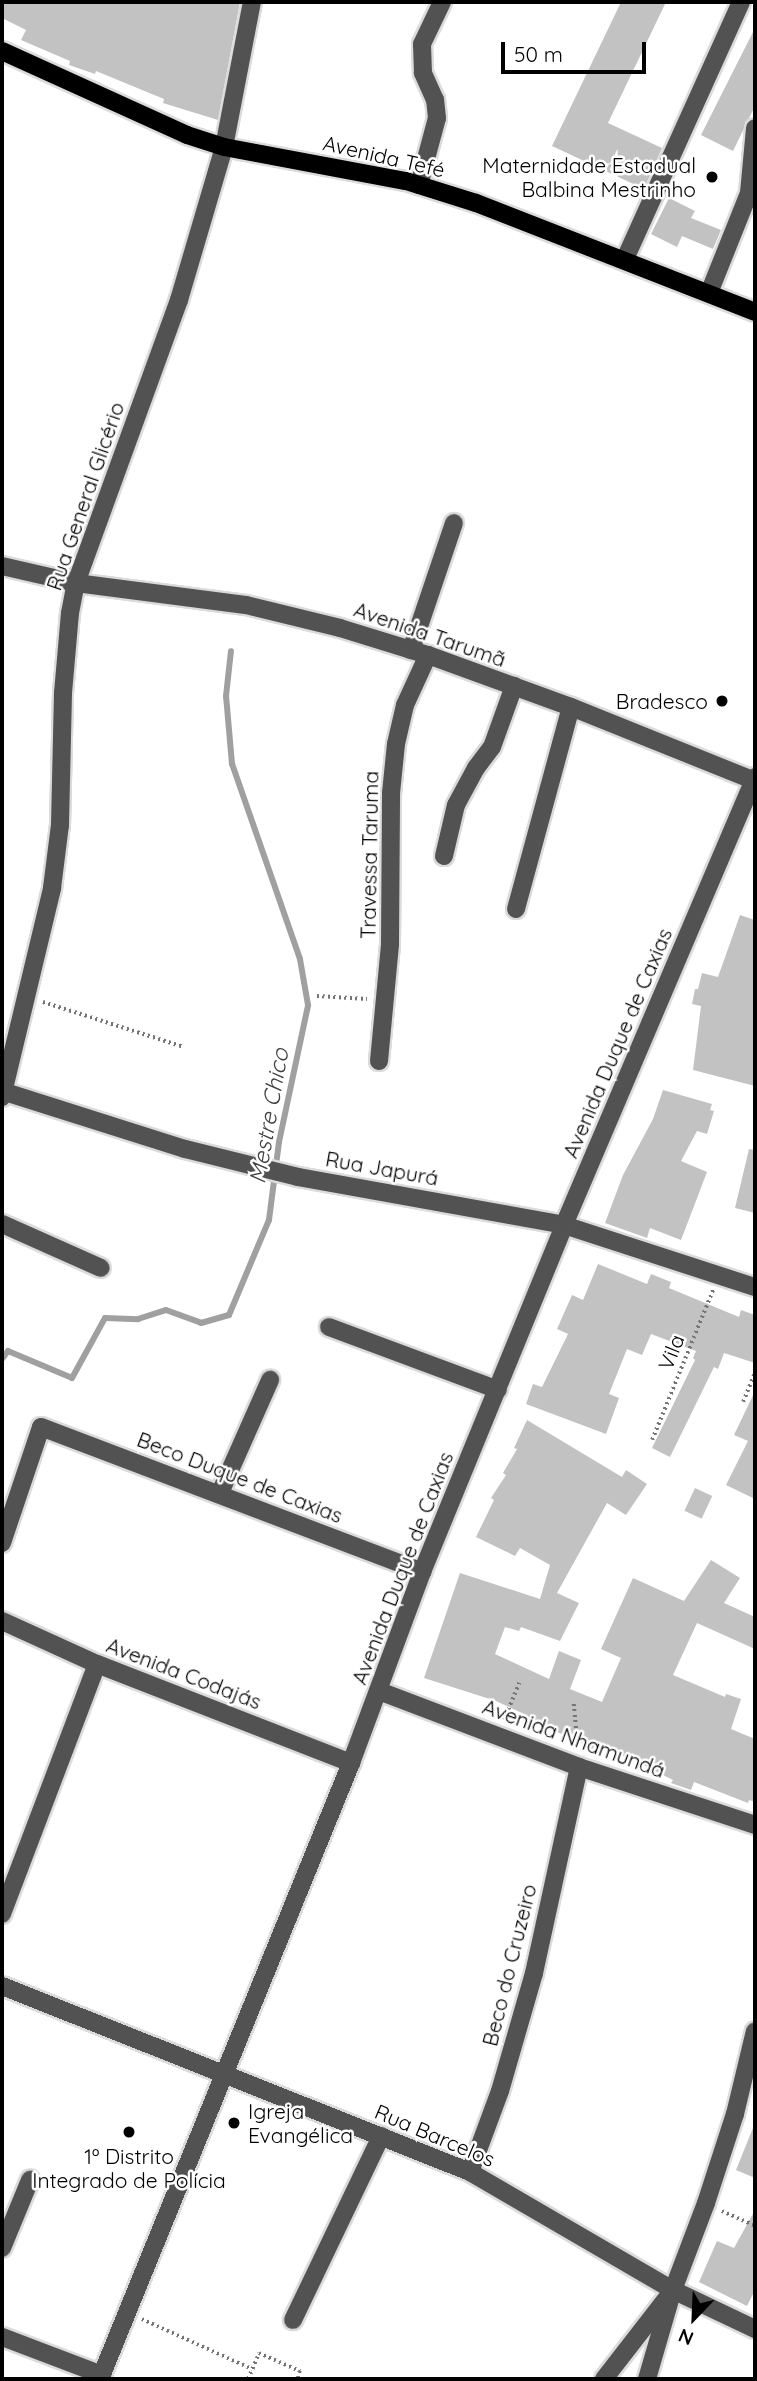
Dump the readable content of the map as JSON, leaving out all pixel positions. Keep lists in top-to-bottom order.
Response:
{
  "streets": {
    "main road": ["Avenida Tefé"],
    "street": [
      "Rua General Glicério",
      "Avenida Tarumã",
      "Travessa Taruma",
      "Avenida Duque de Caxias",
      "Rua Japurá",
      "Beco Duque de Caxias",
      "Avenida Codajás",
      "Avenida Nhamundá",
      "Beco do Cruzeiro",
      "Rua Barcelos"
    ],
    "path": ["Vila"]
  },
  "crossings": [
    ["Avenida Tefé", "Rua General Glicério"],
    ["Rua General Glicério", "Avenida Tarumã"],
    ["Rua General Glicério", "Rua Japurá"],
    ["Avenida Tarumã", "Travessa Taruma"],
    ["Avenida Tarumã", "Avenida Duque de Caxias"],
    ["Avenida Duque de Caxias", "Rua Japurá"],
    ["Avenida Duque de Caxias", "Beco Duque de Caxias"],
    ["Avenida Duque de Caxias", "Avenida Codajás"],
    ["Avenida Duque de Caxias", "Avenida Nhamundá"],
    ["Avenida Duque de Caxias", "Rua Barcelos"],
    ["Rua Japurá", "Vila"],
    ["Avenida Nhamundá", "Beco do Cruzeiro"],
    ["Beco do Cruzeiro", "Rua Barcelos"]
  ],
  "water": ["Mestre Chico"],
  "places": [
    "Maternidade Estadual Balbina Mestrinho",
    "Bradesco",
    "Igreja Evangélica",
    "1º Distrito Integrado de Polícia"
  ],
  "scale_bar": "50 m",
  "north": "bottom left"
}
